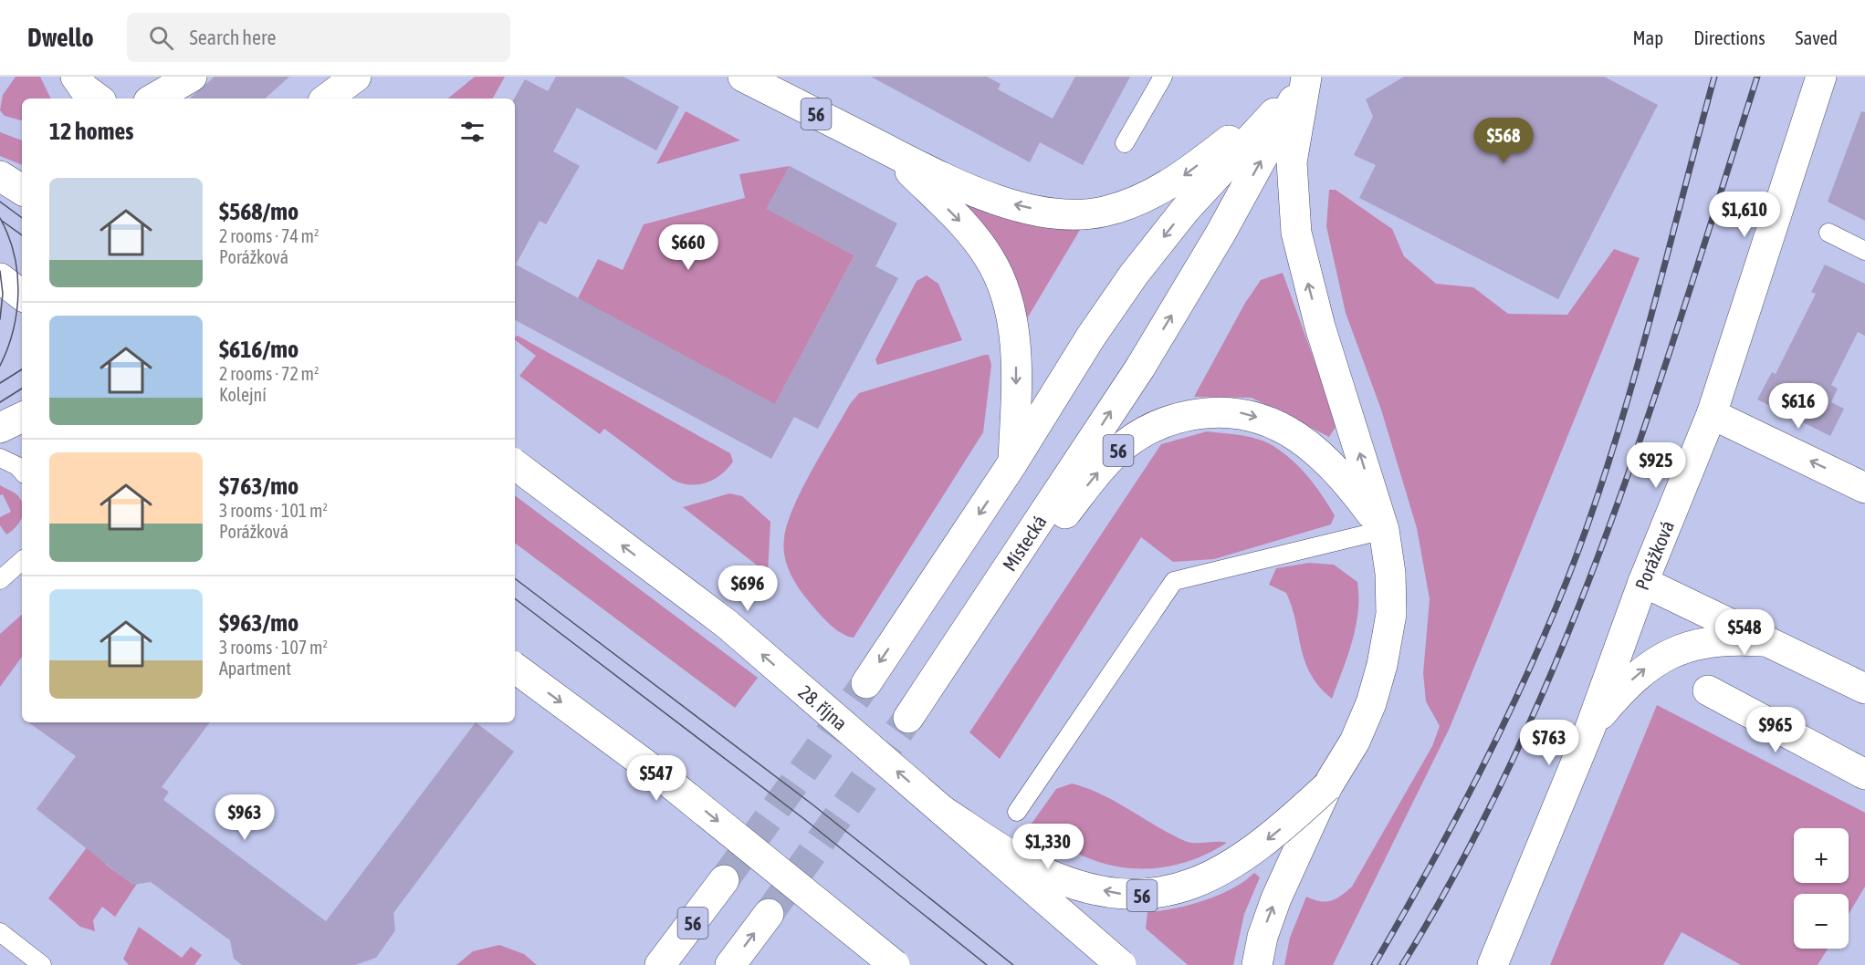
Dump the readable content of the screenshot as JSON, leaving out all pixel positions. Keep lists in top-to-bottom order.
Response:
{
  "streets": {
    "main road": [
      "56",
      "Místecká",
      "Porážková",
      "28. října"
    ]
  },
  "crossings": [
    ["56", "Místecká"],
    ["56", "28. října"]
  ],
  "page": {
    "header": "Dwello",
    "search": "Search here",
    "nav": ["Map", "Directions", "Saved"],
    "heading": "12 homes",
    "price": [
      "$568",
      "$1,610",
      "$660",
      "$616",
      "$925",
      "$696",
      "$548",
      "$965",
      "$763",
      "$547",
      "$963",
      "$1,330"
    ],
    "list": [
      {
        "name": "$568/mo",
        "note": "2 rooms · 74 m² · Porážková"
      },
      {
        "name": "$616/mo",
        "note": "2 rooms · 72 m² · Kolejní"
      },
      {
        "name": "$763/mo",
        "note": "3 rooms · 101 m² · Porážková"
      },
      {
        "name": "$963/mo",
        "note": "3 rooms · 107 m² · Apartment"
      }
    ],
    "map_buttons": ["+", "−"]
  }
}
